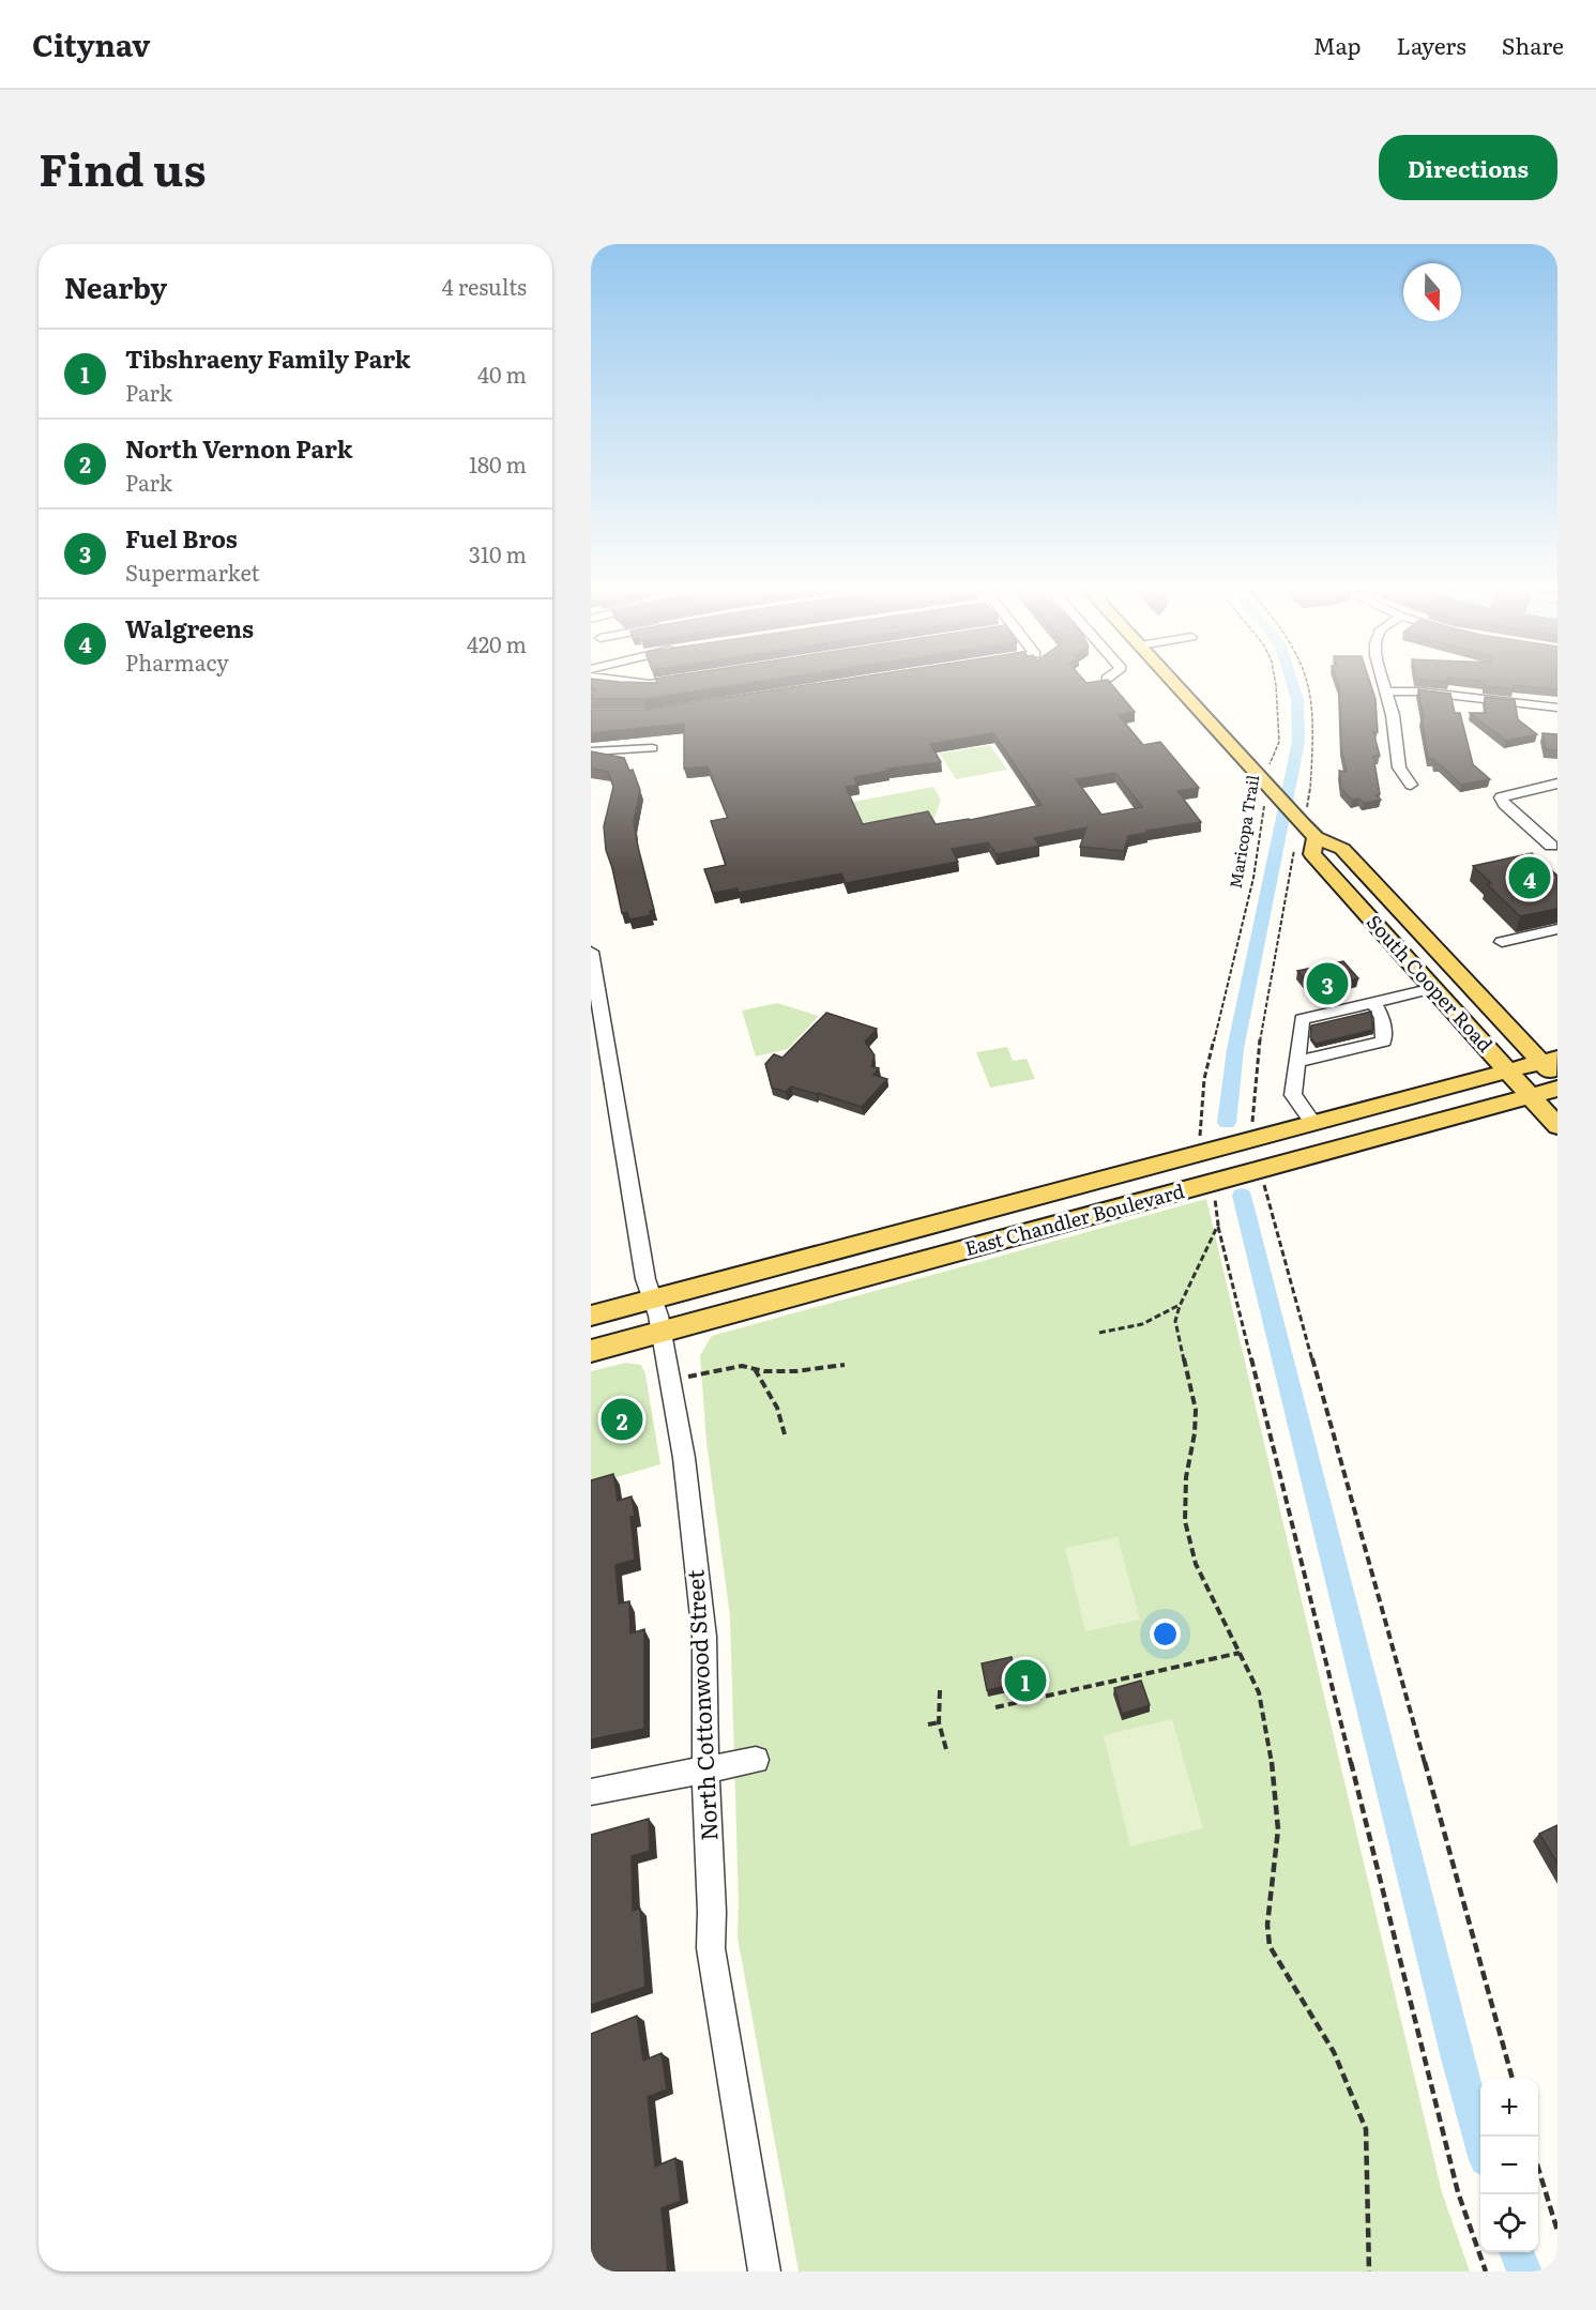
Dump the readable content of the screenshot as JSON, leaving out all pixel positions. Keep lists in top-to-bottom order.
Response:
{
  "streets": {
    "main road": ["South Cooper Road", "East Chandler Boulevard"],
    "street": ["North Cottonwood Street"],
    "path": ["Maricopa Trail"]
  },
  "crossings": [
    ["Maricopa Trail", "South Cooper Road"],
    ["Maricopa Trail", "East Chandler Boulevard"],
    ["South Cooper Road", "East Chandler Boulevard"],
    ["East Chandler Boulevard", "North Cottonwood Street"]
  ],
  "north": "bottom",
  "page": {
    "header": "Citynav",
    "nav": ["Map", "Layers", "Share"],
    "title": "Find us",
    "buttons": "Directions",
    "heading": ["Nearby", "4 results"],
    "list": [
      {
        "mark": "1",
        "name": "Tibshraeny Family Park",
        "note": "Park",
        "value": "40 m"
      },
      {
        "mark": "2",
        "name": "North Vernon Park",
        "note": "Park",
        "value": "180 m"
      },
      {
        "mark": "3",
        "name": "Fuel Bros",
        "note": "Supermarket",
        "value": "310 m"
      },
      {
        "mark": "4",
        "name": "Walgreens",
        "note": "Pharmacy",
        "value": "420 m"
      }
    ],
    "pins": [
      "4",
      "3",
      "2",
      "1"
    ],
    "map_buttons": ["+", "−"]
  }
}
